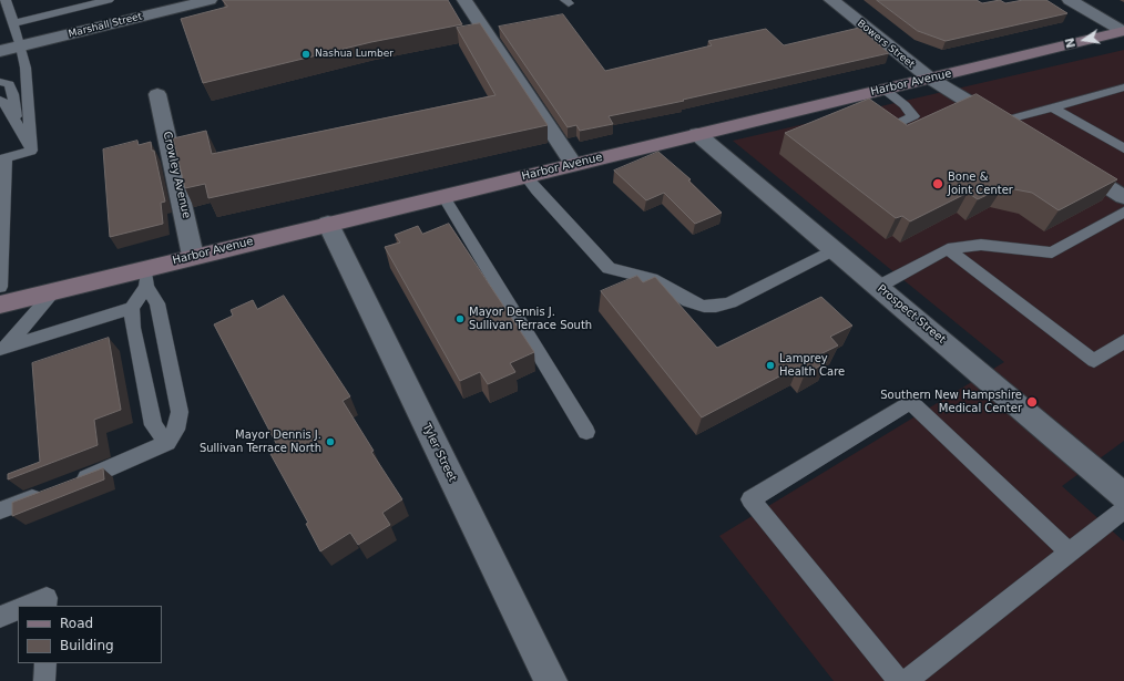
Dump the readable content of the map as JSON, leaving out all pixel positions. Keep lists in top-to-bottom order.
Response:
{
  "streets": {
    "street": [
      "Marshall Street",
      "Bowers Street",
      "Harbor Avenue",
      "Crowley Avenue",
      "Prospect Street",
      "Tyler Street"
    ]
  },
  "crossings": [
    ["Bowers Street", "Harbor Avenue"],
    ["Harbor Avenue", "Crowley Avenue"],
    ["Harbor Avenue", "Prospect Street"],
    ["Harbor Avenue", "Tyler Street"]
  ],
  "places": [
    "Nashua Lumber",
    "Bone & Joint Center",
    "Mayor Dennis J. Sullivan Terrace South",
    "Lamprey Health Care",
    "Southern New Hampshire Medical Center",
    "Mayor Dennis J. Sullivan Terrace North"
  ],
  "legend": ["Road", "Building"],
  "north": "left"
}
